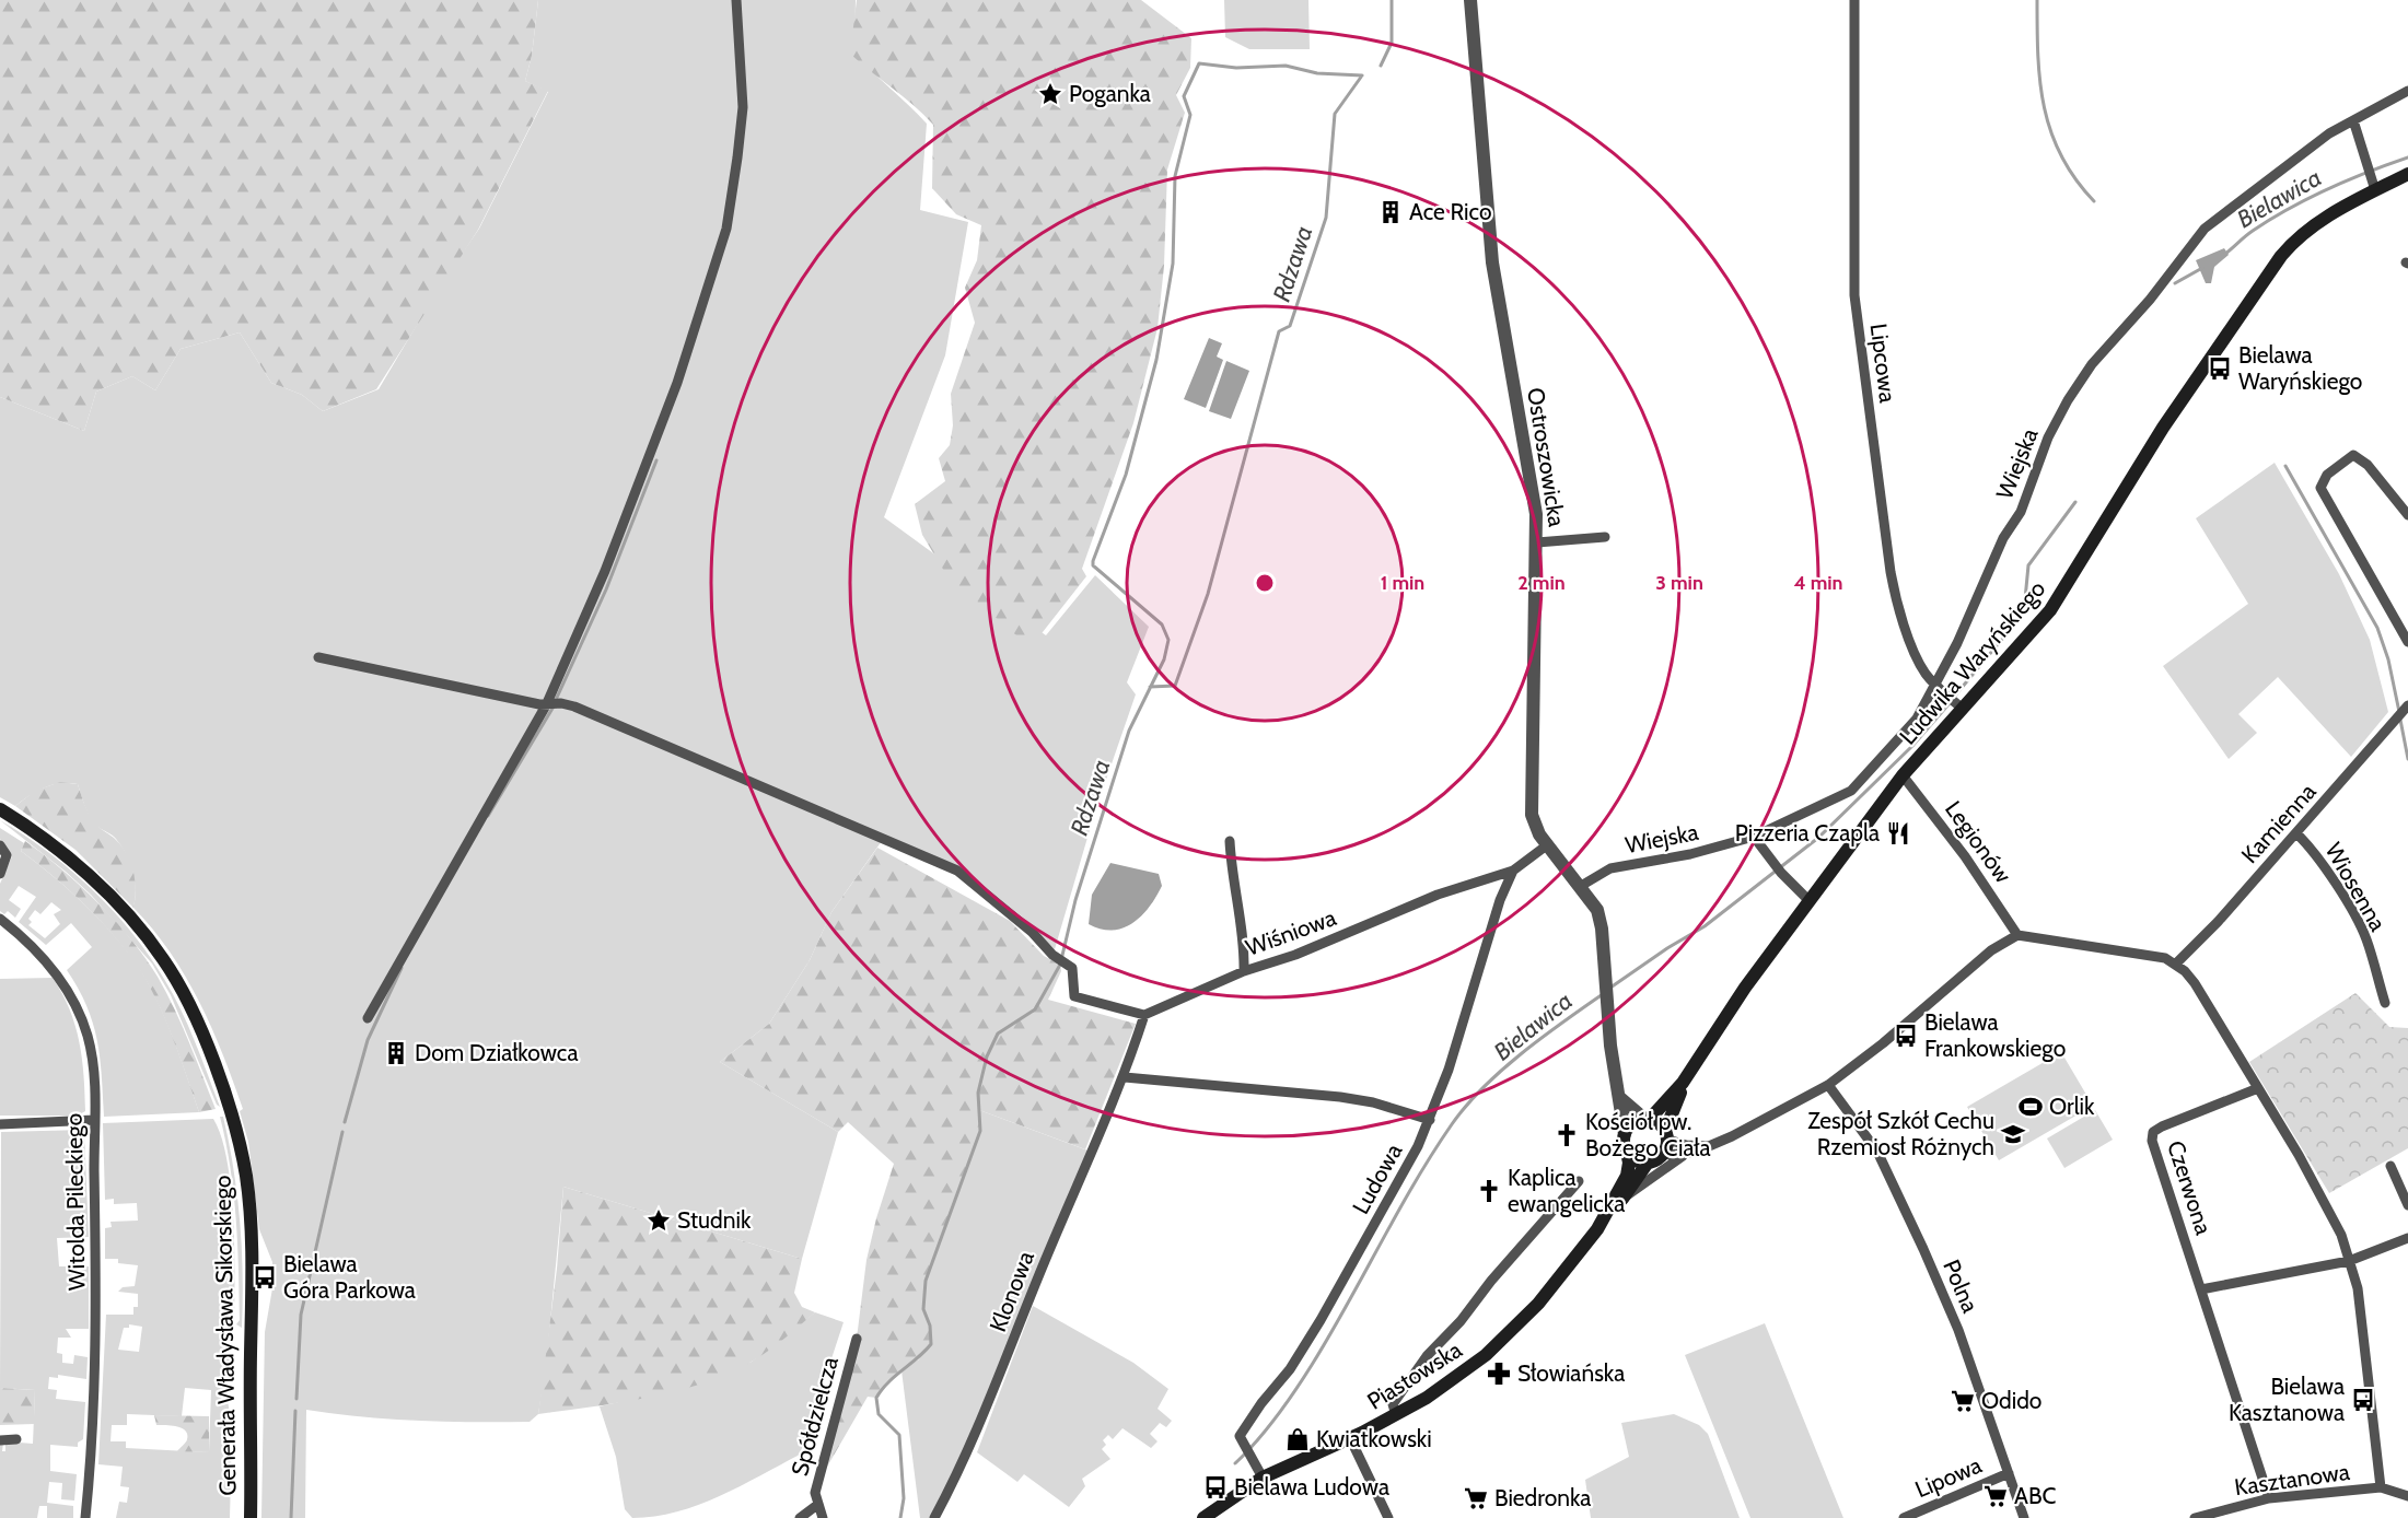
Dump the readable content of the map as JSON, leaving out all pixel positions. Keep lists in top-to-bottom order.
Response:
{
  "streets": {
    "main road": ["Ludwika Waryńskiego", "Generała Władysława Sikorskiego", "Piastowska"],
    "street": [
      "Lipcowa",
      "Ostroszowicka",
      "Wiejska",
      "Kamienna",
      "Legionów",
      "Wiosenna",
      "Wiśniowa",
      "Ludowa",
      "Czerwona",
      "Witolda Pileckiego",
      "Polna",
      "Klonowa",
      "Spółdzielcza",
      "Lipowa",
      "Kasztanowa"
    ]
  },
  "crossings": [
    ["Lipcowa", "Wiejska"],
    ["Lipcowa", "Ludwika Waryńskiego"],
    ["Ostroszowicka", "Wiejska"],
    ["Ostroszowicka", "Ludwika Waryńskiego"],
    ["Ostroszowicka", "Wiśniowa"],
    ["Ostroszowicka", "Piastowska"],
    ["Ludwika Waryńskiego", "Legionów"],
    ["Ludwika Waryńskiego", "Piastowska"],
    ["Kamienna", "Wiosenna"],
    ["Wiśniowa", "Ludowa"],
    ["Wiśniowa", "Klonowa"],
    ["Ludowa", "Piastowska"],
    ["Czerwona", "Kasztanowa"],
    ["Polna", "Lipowa"]
  ],
  "water": ["Bielawica", "Rdzawa"],
  "places": {
    "place": ["Poganka", "Studnik"],
    "building": ["Ace Rico", "Dom Działkowca"],
    "bus stop": [
      "Bielawa Waryńskiego",
      "Bielawa Frankowskiego",
      "Bielawa Góra Parkowa",
      "Bielawa Kasztanowa",
      "Bielawa Ludowa"
    ],
    "restaurant": ["Pizzeria Czapla"],
    "sports": ["Orlik"],
    "school or university": ["Zespół Szkół Cechu Rzemiosł Różnych"],
    "church": ["Kościół pw. Bożego Ciała", "Kaplica ewangelicka"],
    "pharmacy": ["Słowiańska"],
    "supermarket": ["Odido", "ABC", "Biedronka"],
    "shop": ["Kwiatkowski"]
  },
  "rings": [
    "1 min",
    "2 min",
    "3 min",
    "4 min"
  ]
}
